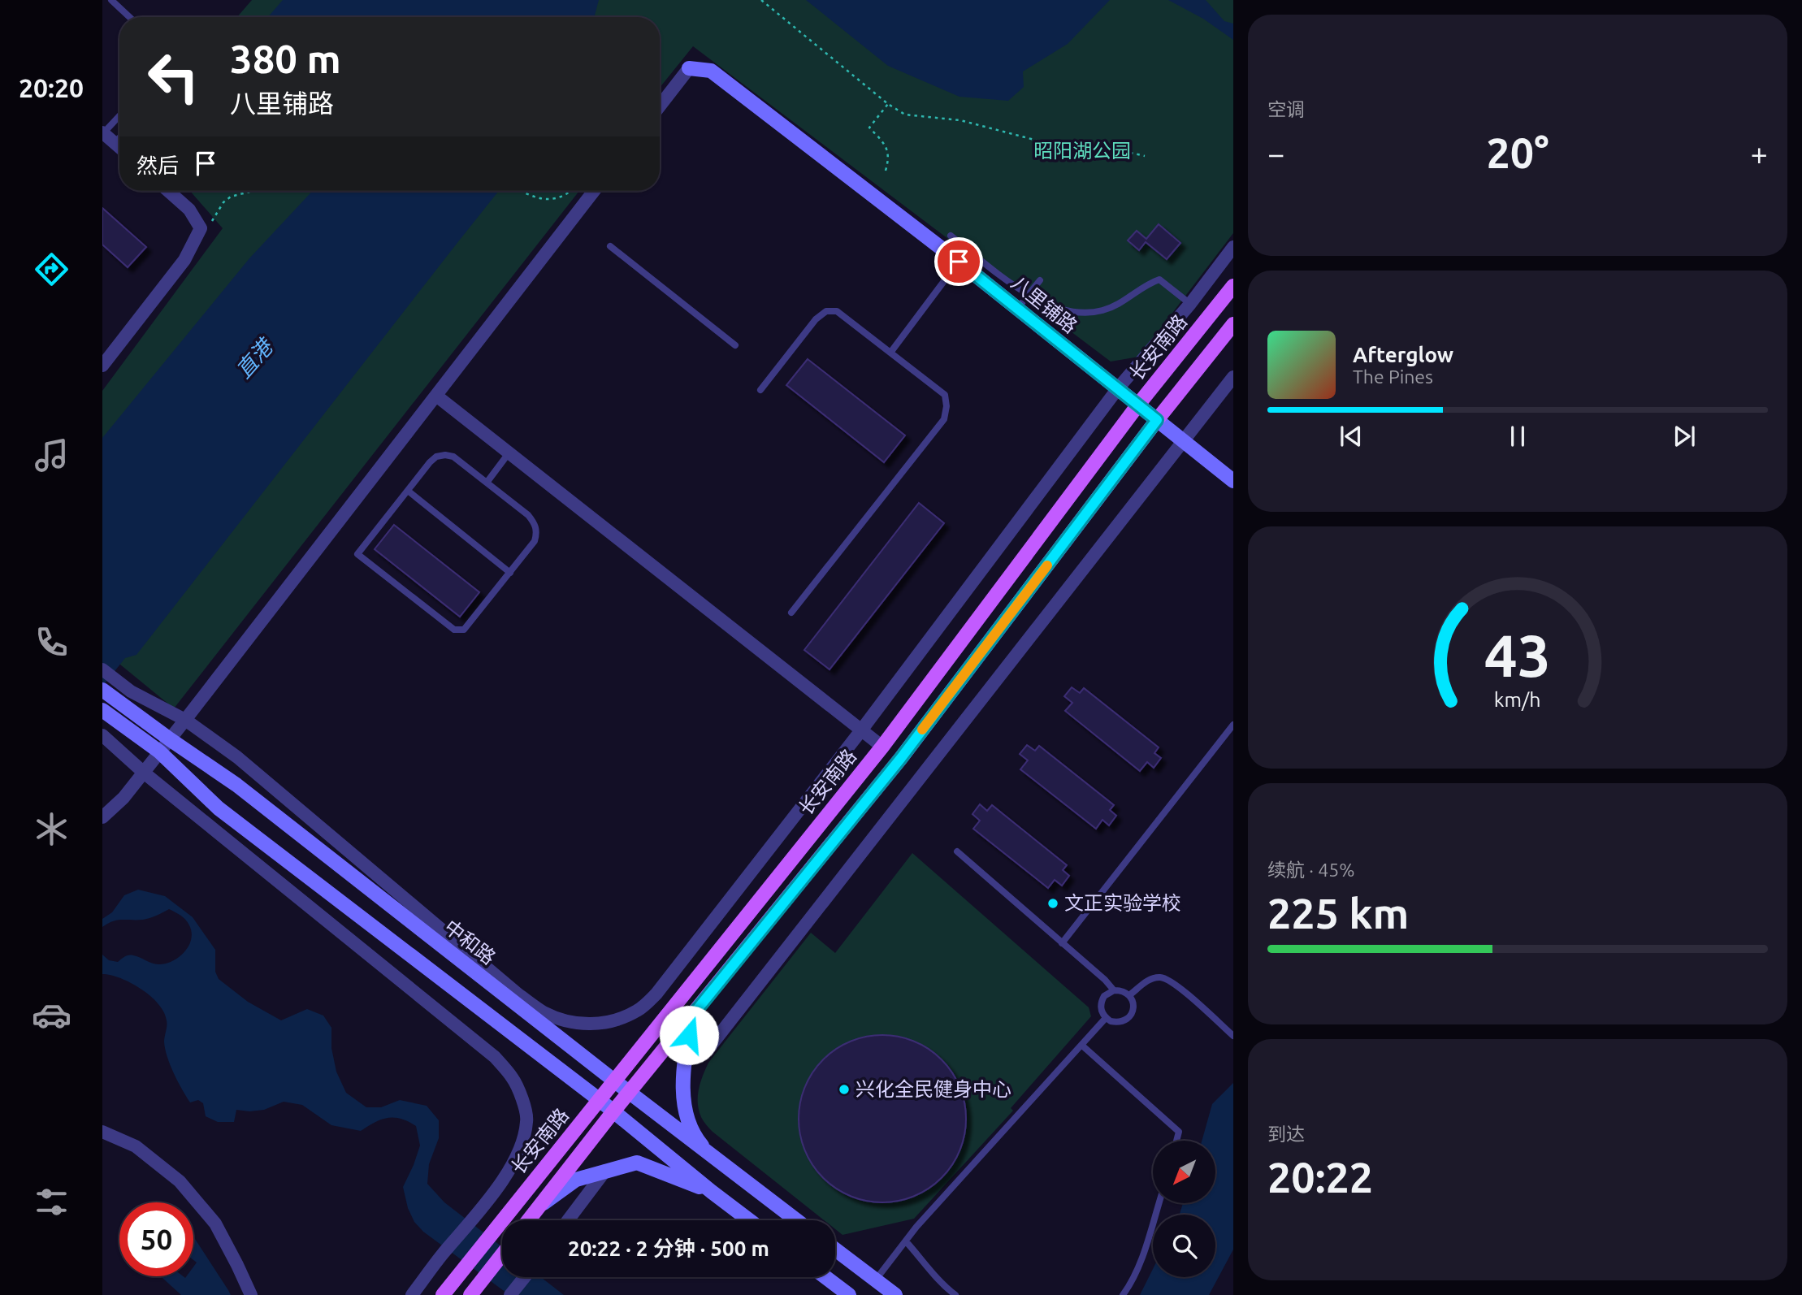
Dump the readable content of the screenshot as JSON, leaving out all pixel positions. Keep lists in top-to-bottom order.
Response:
{
  "streets": {
    "main road": ["八里铺路", "长安南路", "中和路"]
  },
  "crossings": [
    ["八里铺路", "长安南路"],
    ["长安南路", "中和路"]
  ],
  "water": ["直港"],
  "parks": ["昭阳湖公园"],
  "places": ["文正实验学校", "兴化全民健身中心"],
  "north": "bottom left",
  "page": {
    "tabs": "20:20",
    "tile": [
      "空调",
      ["续航 · 45%", "225 km"],
      ["到达", "20:22"]
    ],
    "turn": ["380 m", "八里铺路"],
    "heat": ["−", "20°", "+"],
    "then": "然后",
    "song": ["Afterglow", "The Pines"],
    "limit": "50",
    "trip": "20:22 · 2 分钟 · 500 m",
    "gauge": ["43", "km/h"]
  }
}
